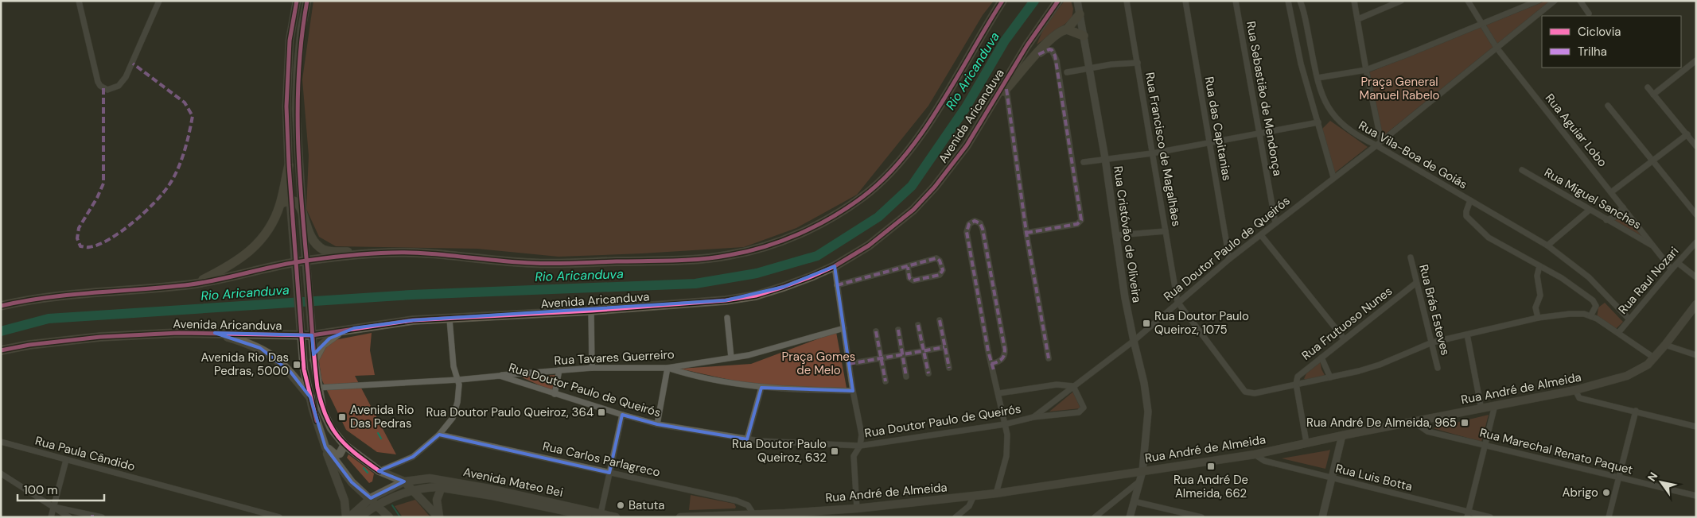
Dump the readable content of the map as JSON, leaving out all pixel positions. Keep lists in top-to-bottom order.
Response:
{
  "streets": {
    "highway": ["Avenida Aricanduva"],
    "main road": ["Rua André de Almeida", "Avenida Mateo Bei"],
    "street": [
      "Rua Sebastião de Mendonça",
      "Rua das Capitanias",
      "Rua Aguiar Lobo",
      "Rua Francisco de Magalhães",
      "Rua Vila-Boa de Goiás",
      "Rua Miguel Sanches",
      "Rua Cristóvão de Oliveira",
      "Rua Doutor Paulo de Queirós",
      "Rua Raul Nozari",
      "Rua Brás Esteves",
      "Rua Frutuoso Nunes",
      "Rua Tavares Guerreiro",
      "Rua Marechal Renato Paquet",
      "Rua Paula Cândido",
      "Rua Carlos Parlagreco",
      "Rua Luis Botta"
    ]
  },
  "crossings": [
    ["Rua Sebastião de Mendonça", "Rua Doutor Paulo de Queirós"],
    ["Rua das Capitanias", "Rua Doutor Paulo de Queirós"],
    ["Rua Aguiar Lobo", "Rua Miguel Sanches"],
    ["Rua Aguiar Lobo", "Rua Doutor Paulo de Queirós"],
    ["Rua Aguiar Lobo", "Rua Raul Nozari"],
    ["Rua Francisco de Magalhães", "Rua Doutor Paulo de Queirós"],
    ["Rua Vila-Boa de Goiás", "Rua Doutor Paulo de Queirós"],
    ["Rua Vila-Boa de Goiás", "Rua Raul Nozari"],
    ["Rua Cristóvão de Oliveira", "Rua Doutor Paulo de Queirós"],
    ["Rua Cristóvão de Oliveira", "Rua André de Almeida"],
    ["Rua Doutor Paulo de Queirós", "Rua Tavares Guerreiro"],
    ["Rua Brás Esteves", "Rua Frutuoso Nunes"],
    ["Rua André de Almeida", "Rua Marechal Renato Paquet"],
    ["Rua André de Almeida", "Rua Carlos Parlagreco"],
    ["Rua André de Almeida", "Rua Luis Botta"]
  ],
  "water": ["Rio Aricanduva"],
  "parks": ["Praça General Manuel Rabelo", "Praça Gomes de Melo"],
  "places": {
    "transit": [
      "Rua Doutor Paulo Queiroz, 1075",
      "Avenida Rio Das Pedras, 5000",
      "Rua Doutor Paulo Queiroz, 364",
      "Avenida Rio Das Pedras",
      "Rua André De Almeida, 965",
      "Rua Doutor Paulo Queiroz, 632",
      "Rua André De Almeida, 662"
    ],
    "other": ["Abrigo", "Batuta"]
  },
  "legend": ["Ciclovia", "Trilha"],
  "scale_bar": "100 m",
  "north": "top left"
}
